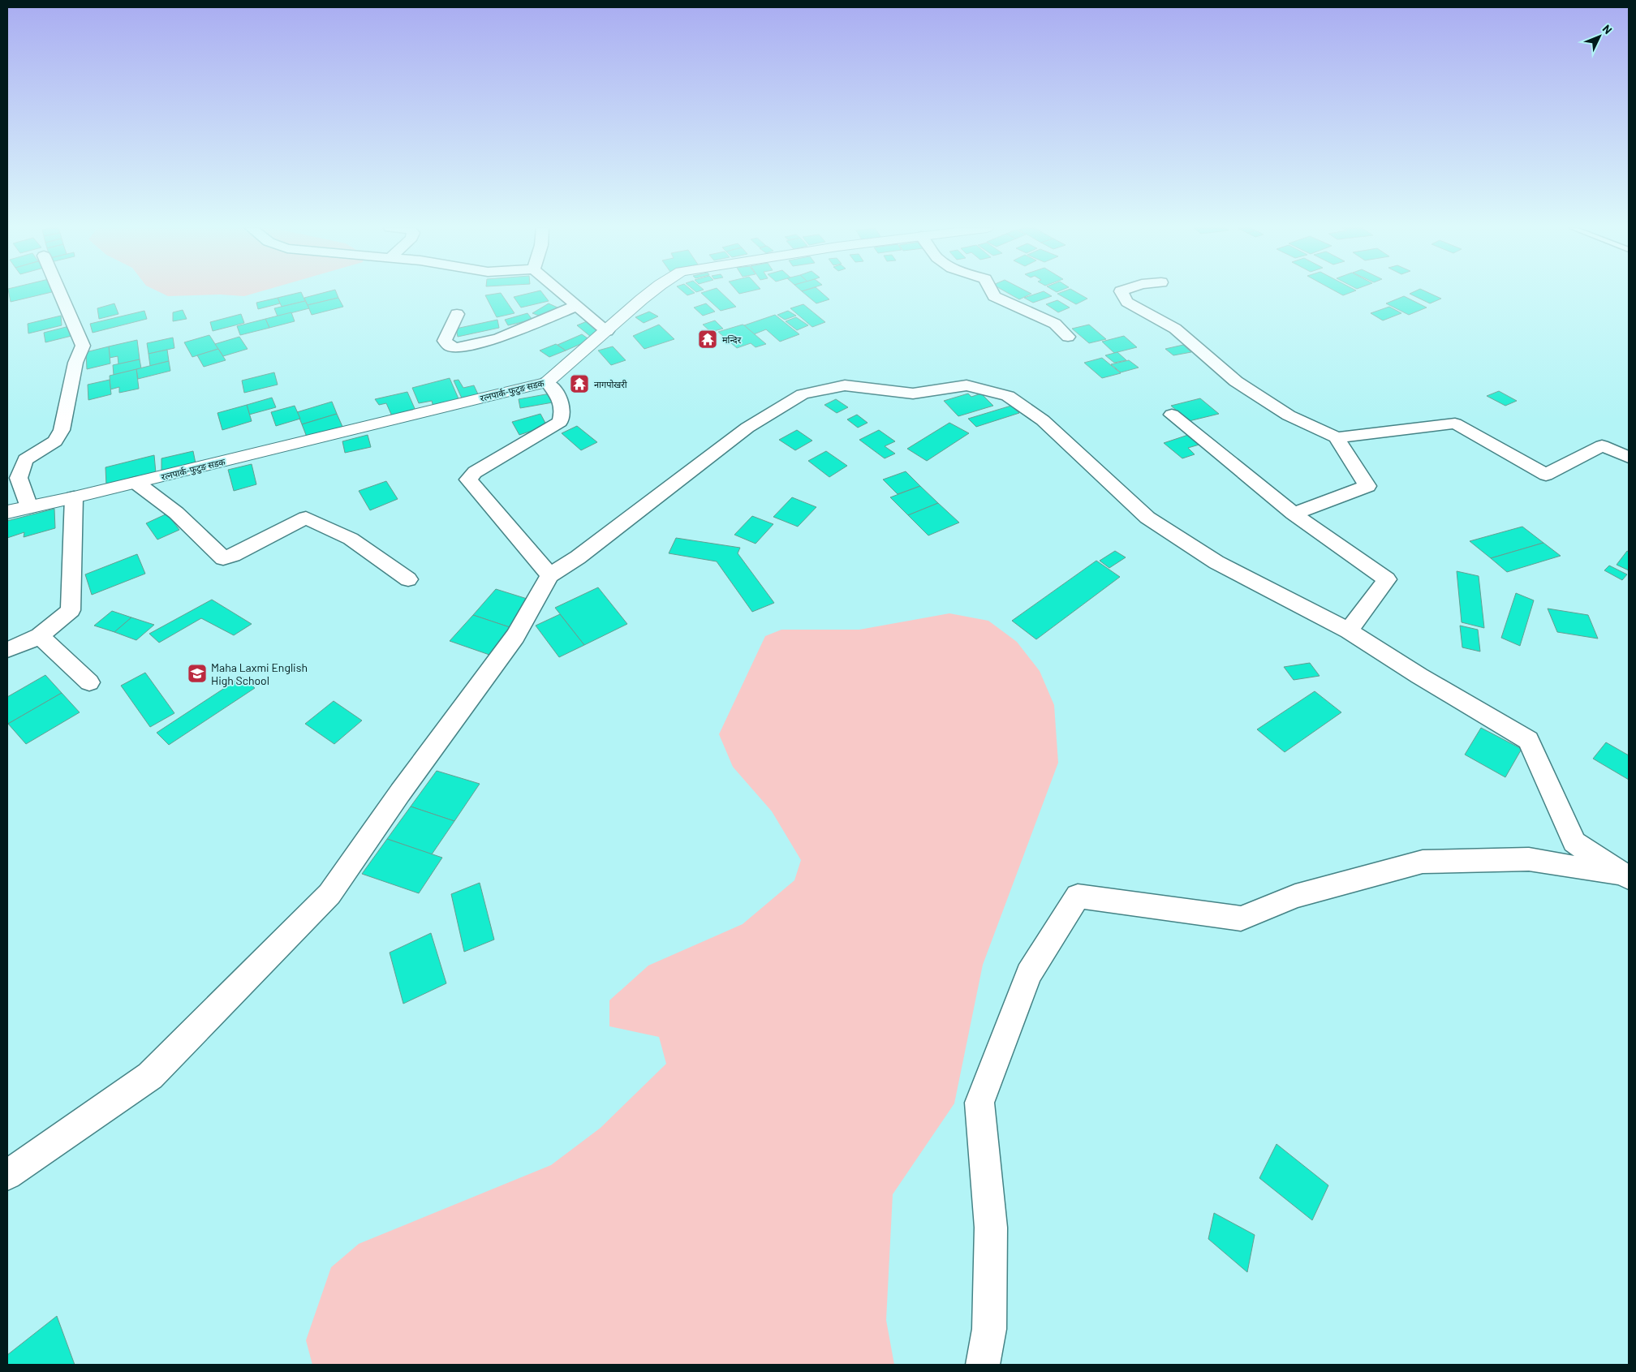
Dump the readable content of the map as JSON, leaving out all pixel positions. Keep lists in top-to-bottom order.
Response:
{
  "streets": {
    "street": ["रत्नपार्क-फुटुङ सडक"]
  },
  "places": {
    "temple": ["मन्दिर", "नागपोखरी"],
    "school or university": ["Maha Laxmi English High School"]
  },
  "north": "top right"
}
